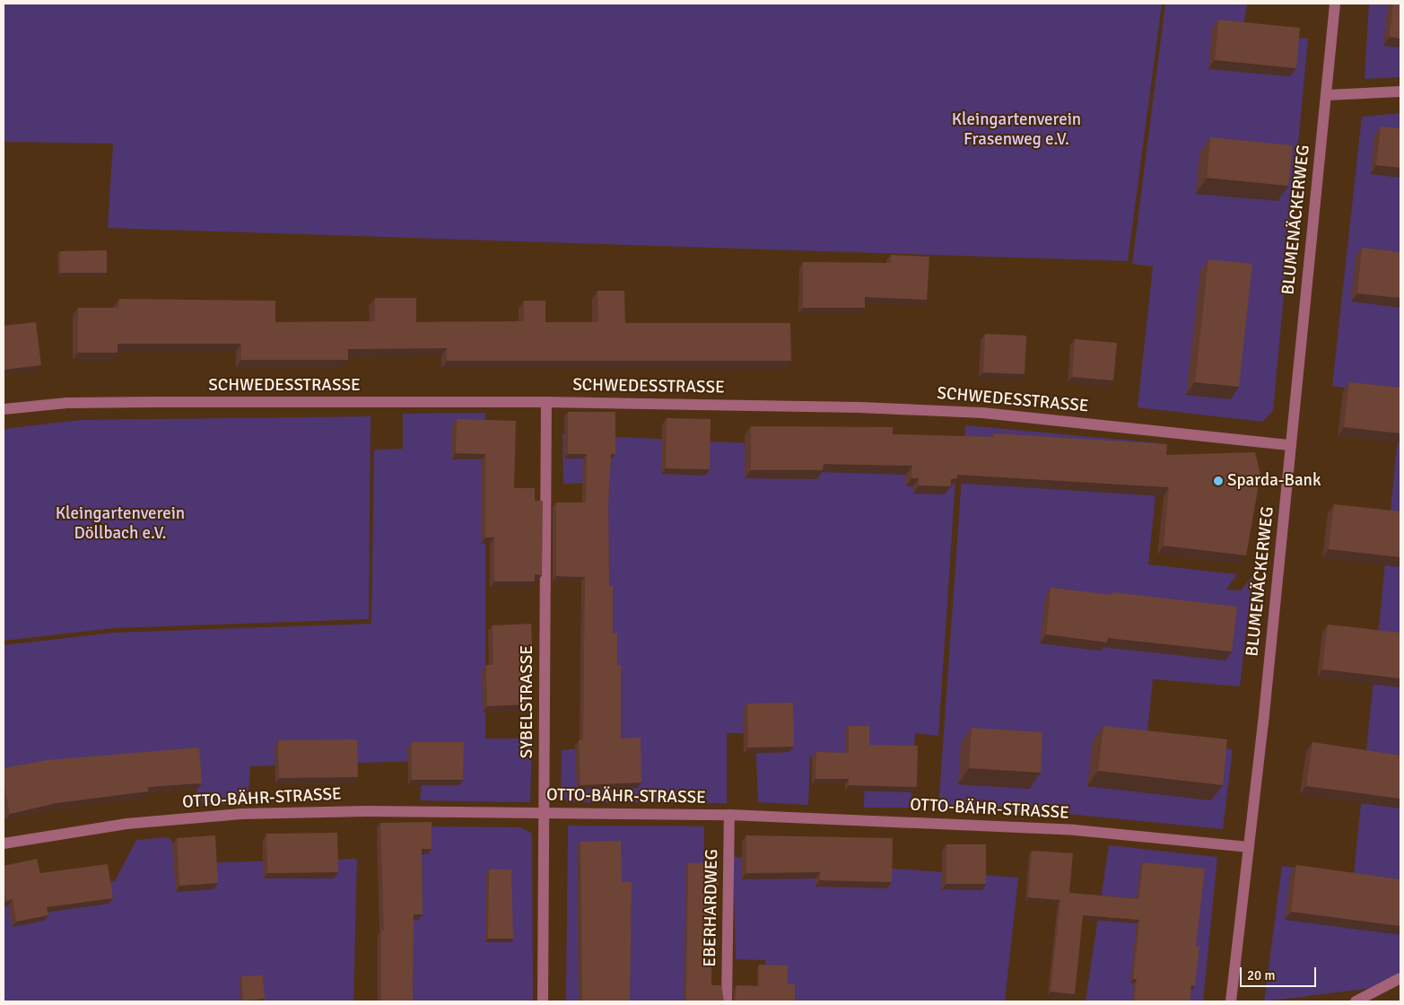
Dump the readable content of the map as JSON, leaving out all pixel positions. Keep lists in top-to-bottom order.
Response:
{
  "streets": {
    "street": [
      "BLUMENÄCKERWEG",
      "SCHWEDESSTRASSE",
      "SYBELSTRASSE",
      "OTTO-BÄHR-STRASSE",
      "EBERHARDWEG"
    ]
  },
  "crossings": [
    ["BLUMENÄCKERWEG", "SCHWEDESSTRASSE"],
    ["BLUMENÄCKERWEG", "OTTO-BÄHR-STRASSE"],
    ["SCHWEDESSTRASSE", "SYBELSTRASSE"],
    ["SYBELSTRASSE", "OTTO-BÄHR-STRASSE"],
    ["OTTO-BÄHR-STRASSE", "EBERHARDWEG"]
  ],
  "parks": ["Kleingartenverein Frasenweg e.V.", "Kleingartenverein Döllbach e.V."],
  "places": ["Sparda-Bank"],
  "scale_bar": "20 m"
}
